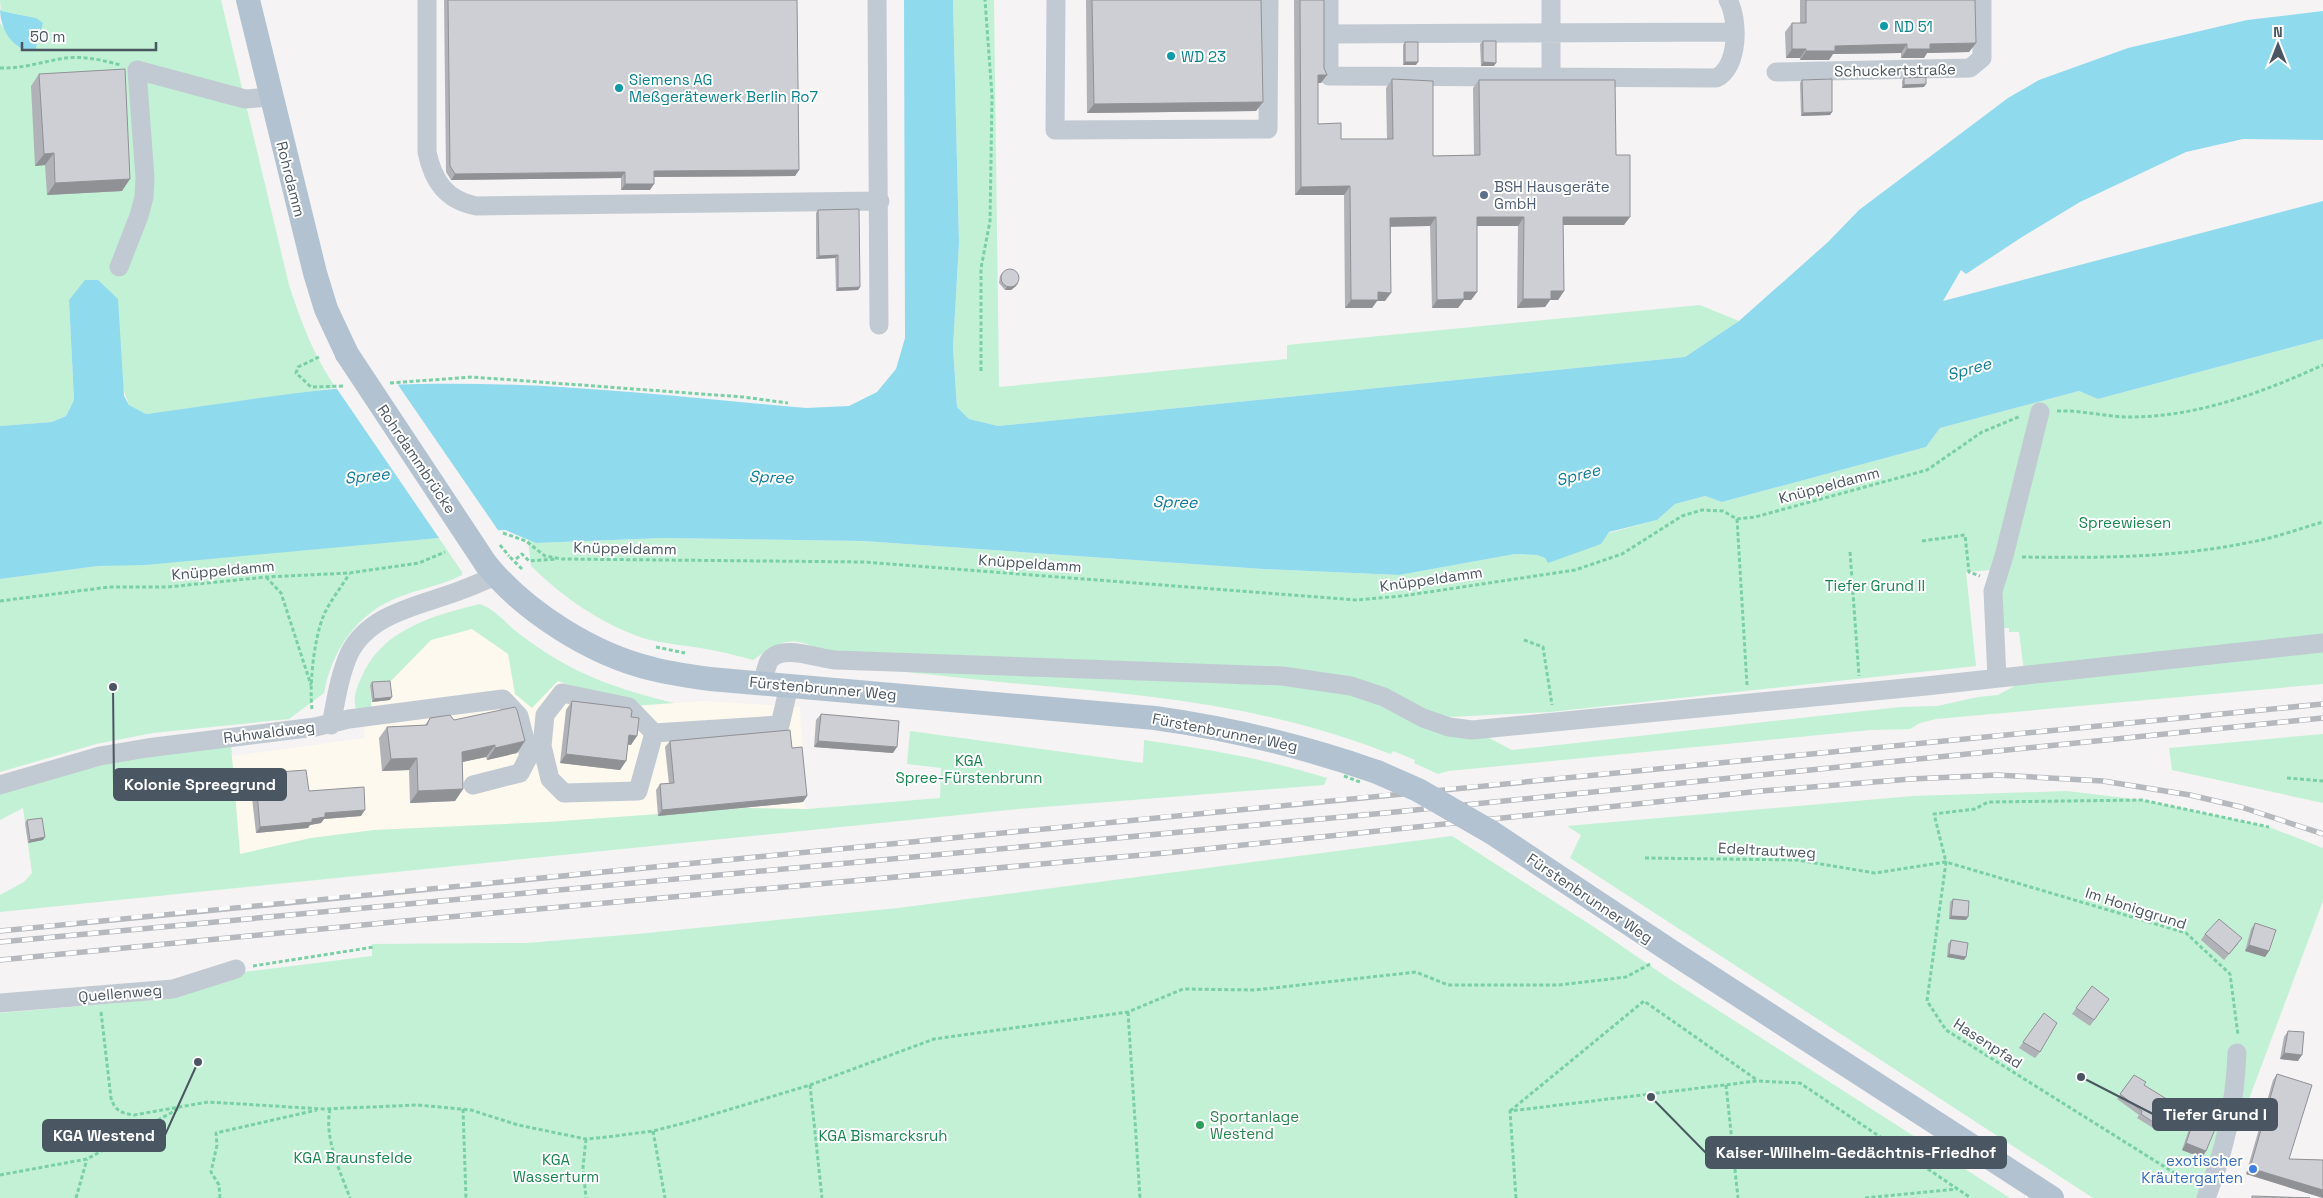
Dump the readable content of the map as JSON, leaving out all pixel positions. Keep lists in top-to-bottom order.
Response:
{
  "streets": {
    "main road": ["Rohrdamm", "Rohrdammbrücke", "Fürstenbrunner Weg"],
    "street": ["Schuckertstraße", "Ruhwaldweg", "Quellenweg"],
    "path": [
      "Knüppeldamm",
      "Edeltrautweg",
      "Im Honiggrund",
      "Hasenpfad"
    ]
  },
  "crossings": [
    ["Rohrdamm", "Rohrdammbrücke"],
    ["Rohrdammbrücke", "Fürstenbrunner Weg"],
    ["Rohrdammbrücke", "Ruhwaldweg"],
    ["Fürstenbrunner Weg", "Ruhwaldweg"],
    ["Edeltrautweg", "Im Honiggrund"],
    ["Edeltrautweg", "Hasenpfad"],
    ["Im Honiggrund", "Hasenpfad"]
  ],
  "water": ["Spree"],
  "parks": [
    "Spreewiesen",
    "Tiefer Grund II",
    "KGA Spree-Fürstenbrunn",
    "KGA Bismarcksruh",
    "KGA Braunsfelde",
    "KGA Wasserturm"
  ],
  "places": [
    "ND 51",
    "WD 23",
    "Siemens AG Meßgerätewerk Berlin Ro7",
    "BSH Hausgeräte GmbH",
    "Kolonie Spreegrund",
    "KGA Westend",
    "Tiefer Grund I",
    "Kaiser-Wilhelm-Gedächtnis-Friedhof",
    "Sportanlage Westend",
    "exotischer Kräutergarten"
  ],
  "scale_bar": "50 m",
  "north": "top"
}
